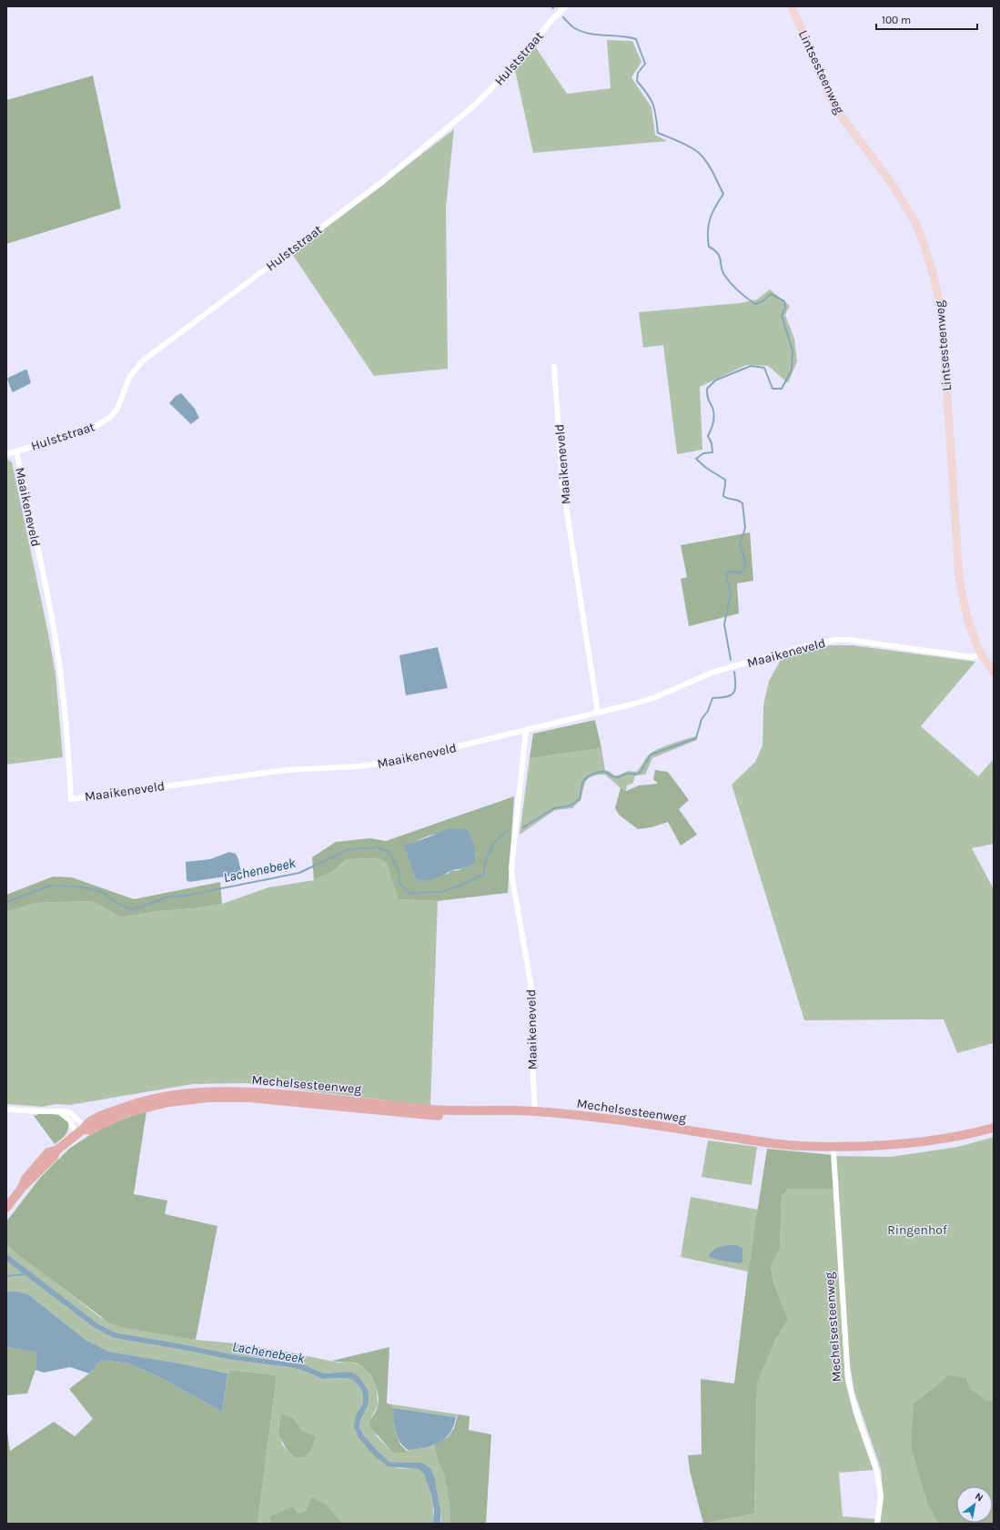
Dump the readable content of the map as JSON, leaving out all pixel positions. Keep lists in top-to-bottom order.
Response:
{
  "streets": {
    "main road": ["Mechelsesteenweg"],
    "street": ["Hulststraat", "Lintsesteenweg", "Maaikeneveld"]
  },
  "crossings": [
    ["Hulststraat", "Maaikeneveld"],
    ["Lintsesteenweg", "Maaikeneveld"],
    ["Maaikeneveld", "Mechelsesteenweg"]
  ],
  "water": ["Lachenebeek"],
  "parks": ["Ringenhof"],
  "scale_bar": "100 m",
  "north": "top right"
}
